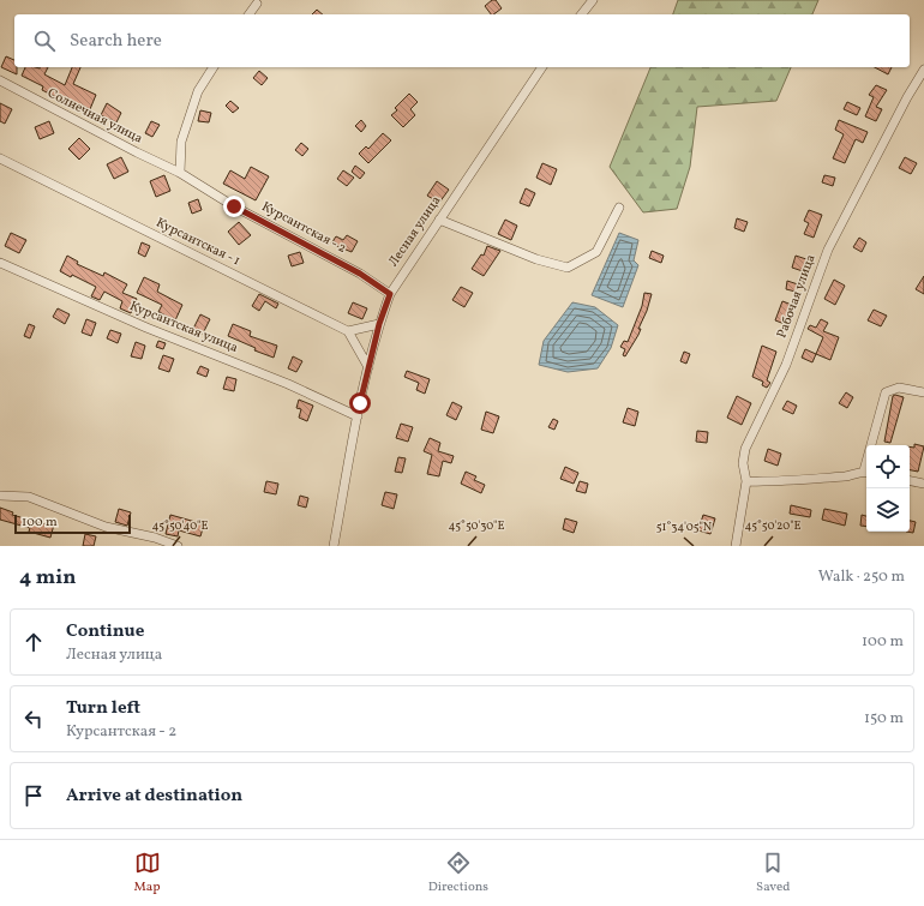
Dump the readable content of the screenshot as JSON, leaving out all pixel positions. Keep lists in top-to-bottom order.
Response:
{
  "streets": {
    "street": [
      "Солнечная улица",
      "Курсантская - 2",
      "Лесная улица",
      "Курсантская - 1",
      "Рабочая улица",
      "Курсантская улица"
    ]
  },
  "crossings": [
    ["Солнечная улица", "Курсантская - 2"],
    ["Курсантская - 2", "Лесная улица"],
    ["Лесная улица", "Курсантская улица"]
  ],
  "scale_bar": "100 m",
  "page": {
    "search": "Search here",
    "scale": "100 m",
    "heading": ["4 min", "Walk · 250 m"],
    "list": [
      ["Continue", "Лесная улица", "100 m"],
      ["Turn left", "Курсантская - 2", "150 m"],
      "Arrive at destination"
    ],
    "nav": ["Map", "Directions", "Saved"]
  },
  "coordinates": [
    "45°50'40\"E",
    "45°50'30\"E",
    "45°50'20\"E",
    "51°34'05\"N"
  ]
}
